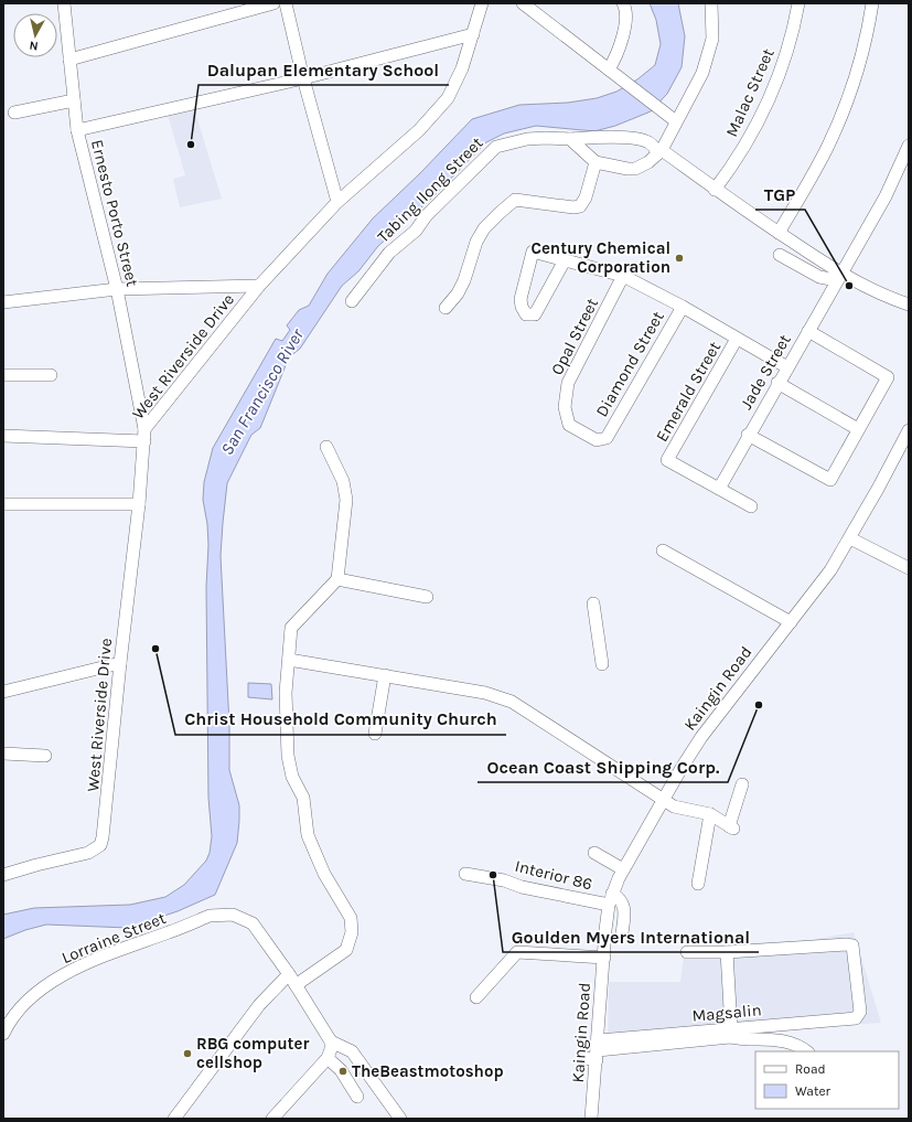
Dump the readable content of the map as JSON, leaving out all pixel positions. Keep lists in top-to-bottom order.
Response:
{
  "streets": {
    "street": [
      "Malac Street",
      "Tabing Ilong Street",
      "Ernesto Porto Street",
      "Opal Street",
      "West Riverside Drive",
      "Diamond Street",
      "Jade Street",
      "Emerald Street",
      "Kaingin Road",
      "Interior 86",
      "Lorraine Street",
      "Magsalin"
    ]
  },
  "crossings": [
    ["Malac Street", "Tabing Ilong Street"],
    ["Tabing Ilong Street", "Jade Street"],
    ["Ernesto Porto Street", "West Riverside Drive"],
    ["Opal Street", "Diamond Street"],
    ["Jade Street", "Emerald Street"],
    ["Kaingin Road", "Interior 86"],
    ["Kaingin Road", "Magsalin"]
  ],
  "water": ["San Francisco River"],
  "places": [
    "Dalupan Elementary School",
    "Century Chemical Corporation",
    "TGP",
    "Christ Household Community Church",
    "Ocean Coast Shipping Corp.",
    "Goulden Myers International",
    "RBG computer cellshop",
    "TheBeastmotoshop"
  ],
  "legend": ["Road", "Water"],
  "north": "bottom"
}
